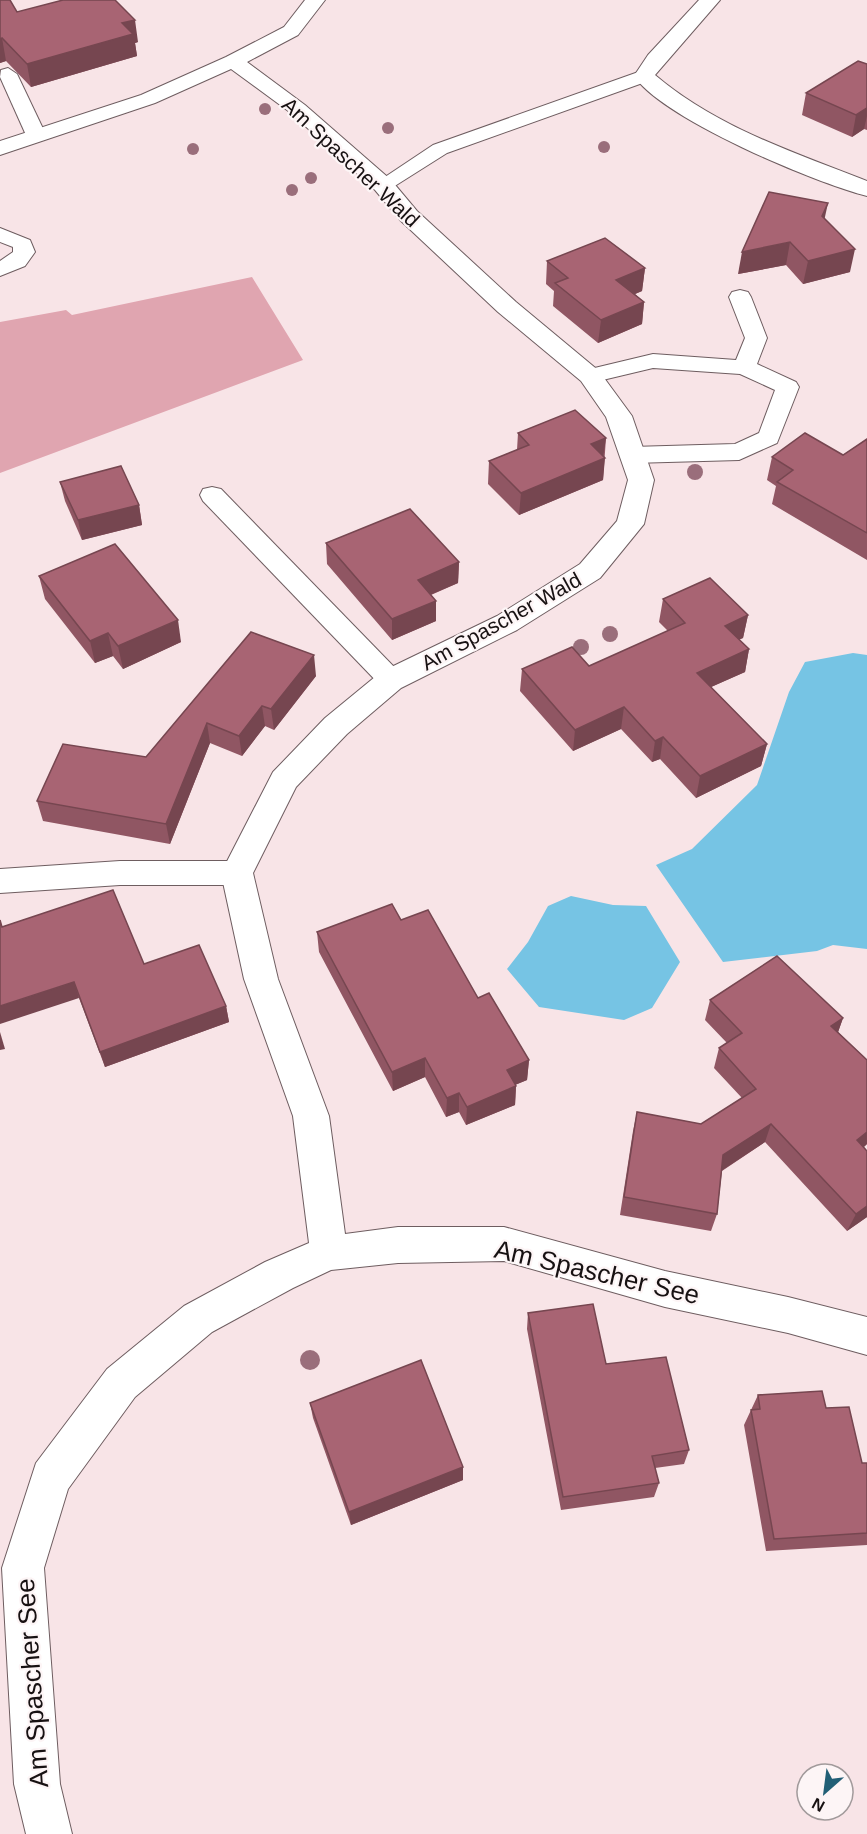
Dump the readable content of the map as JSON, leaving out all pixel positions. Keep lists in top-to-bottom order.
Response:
{
  "streets": {
    "street": ["Am Spascher Wald", "Am Spascher See"]
  },
  "north": "bottom left"
}
